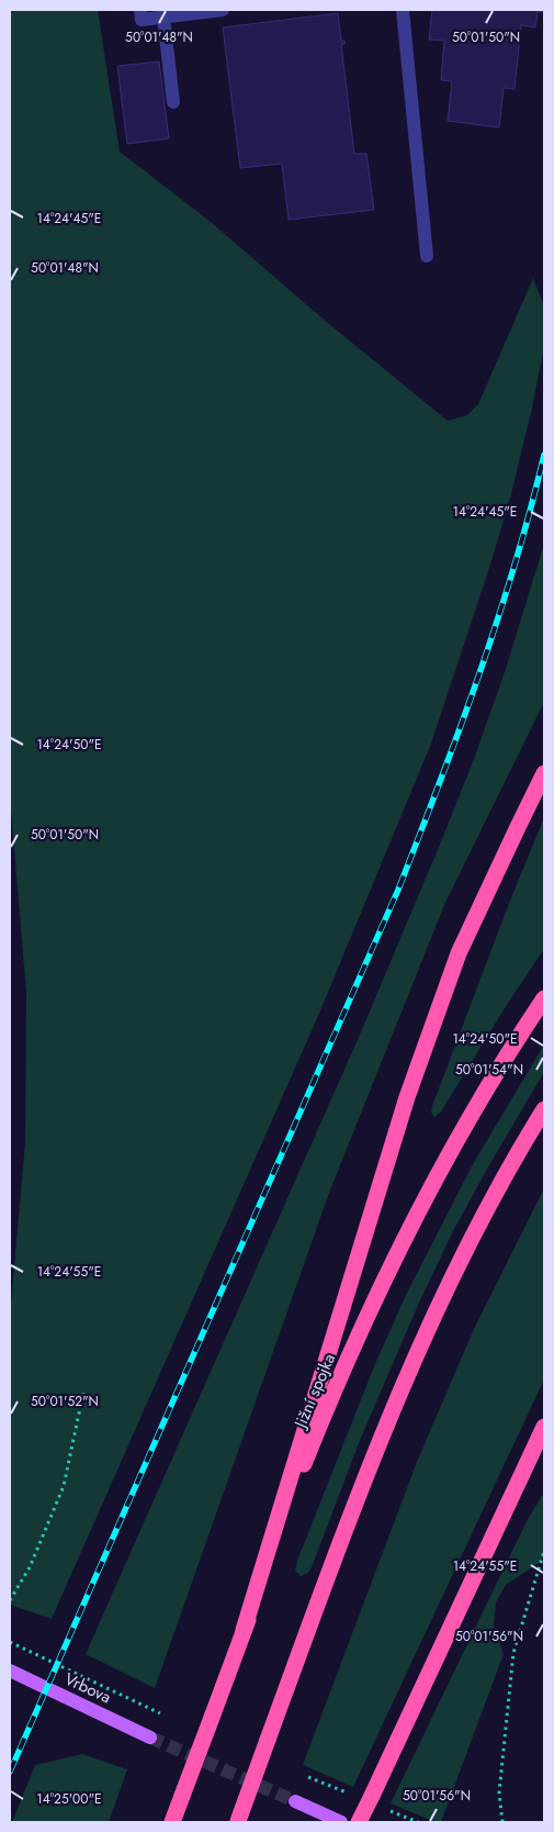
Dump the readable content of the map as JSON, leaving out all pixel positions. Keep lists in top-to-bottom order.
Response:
{
  "streets": {
    "highway": ["Jižní spojka"],
    "main road": ["Vrbova"]
  },
  "coordinates": [
    "50°01'48\"N",
    "50°01'50\"N",
    "14°24'45\"E",
    "14°24'50\"E",
    "50°01'54\"N",
    "14°24'55\"E",
    "50°01'52\"N",
    "50°01'56\"N",
    "14°25'00\"E"
  ]
}
